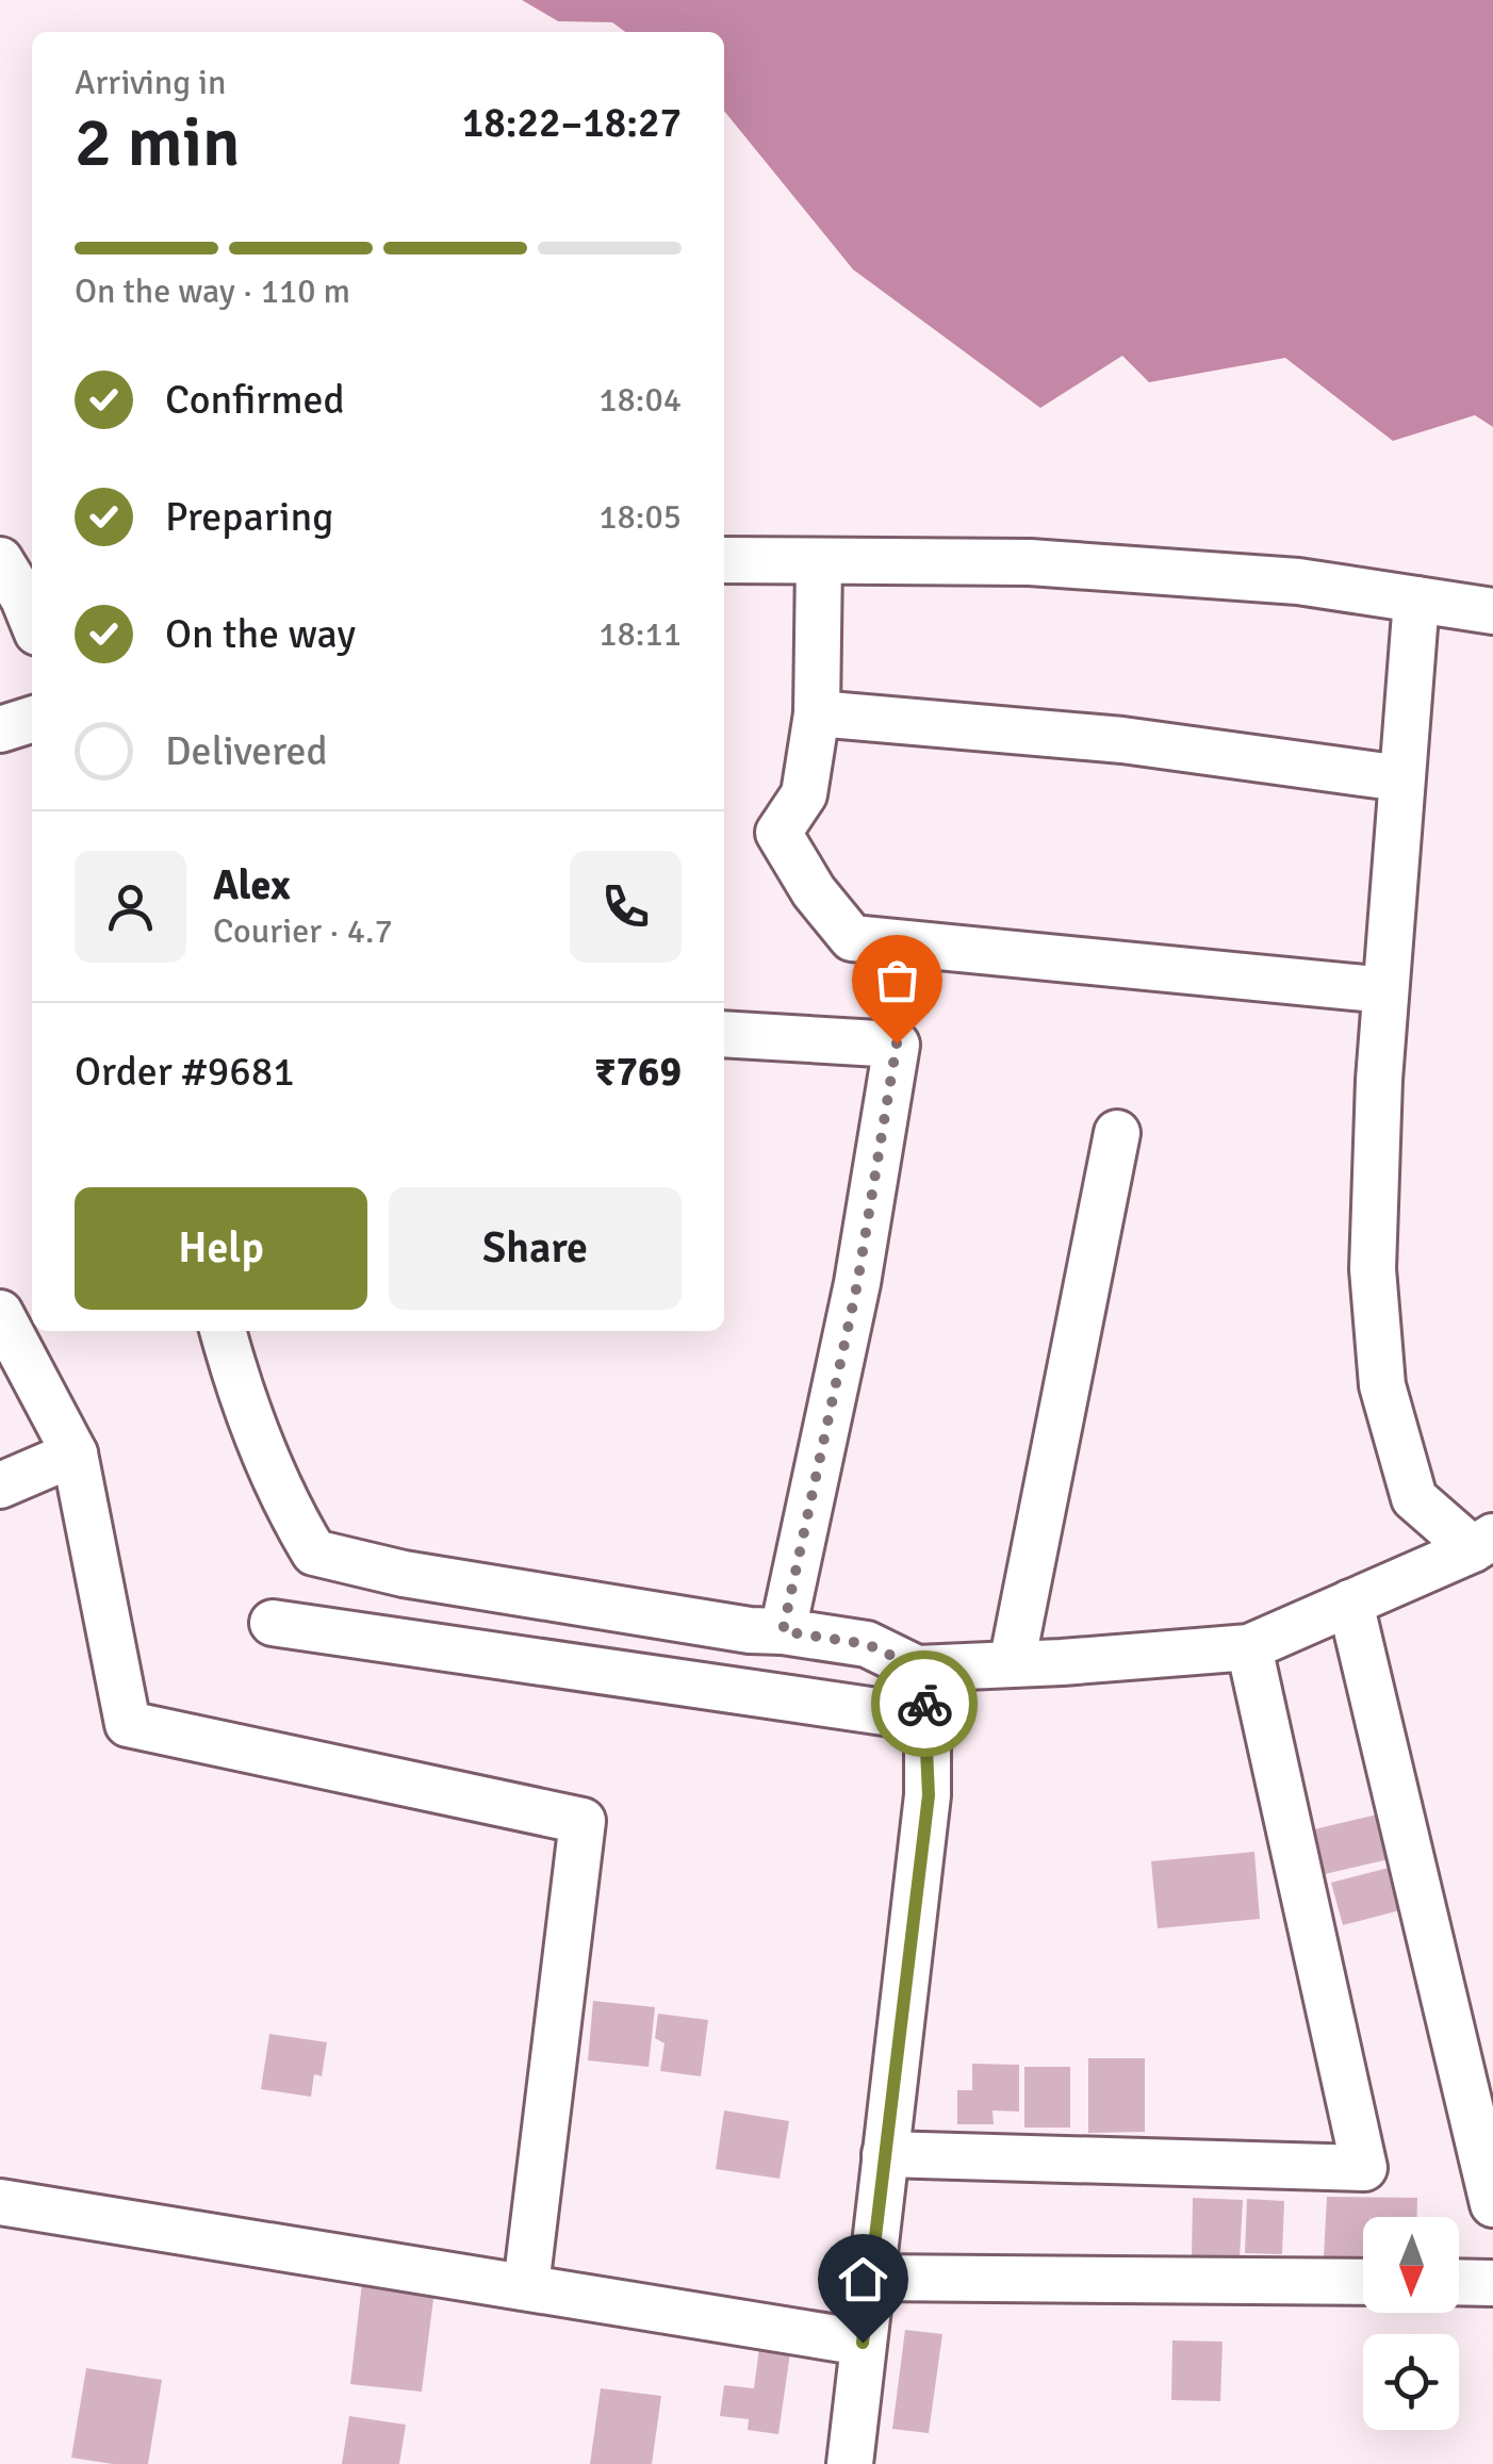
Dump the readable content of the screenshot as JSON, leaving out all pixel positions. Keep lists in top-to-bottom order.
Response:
{
  "north": "bottom",
  "page": {
    "heading": ["2 min", "Arriving in", "18:22–18:27"],
    "panel": [
      "Alex",
      "Courier · 4.7",
      "Order #9681",
      "₹769"
    ],
    "bar": "On the way · 110 m",
    "list": [
      ["Confirmed", "18:04"],
      ["Preparing", "18:05"],
      ["On the way", "18:11"],
      "Delivered"
    ],
    "buttons": ["Help", "Share"]
  }
}
